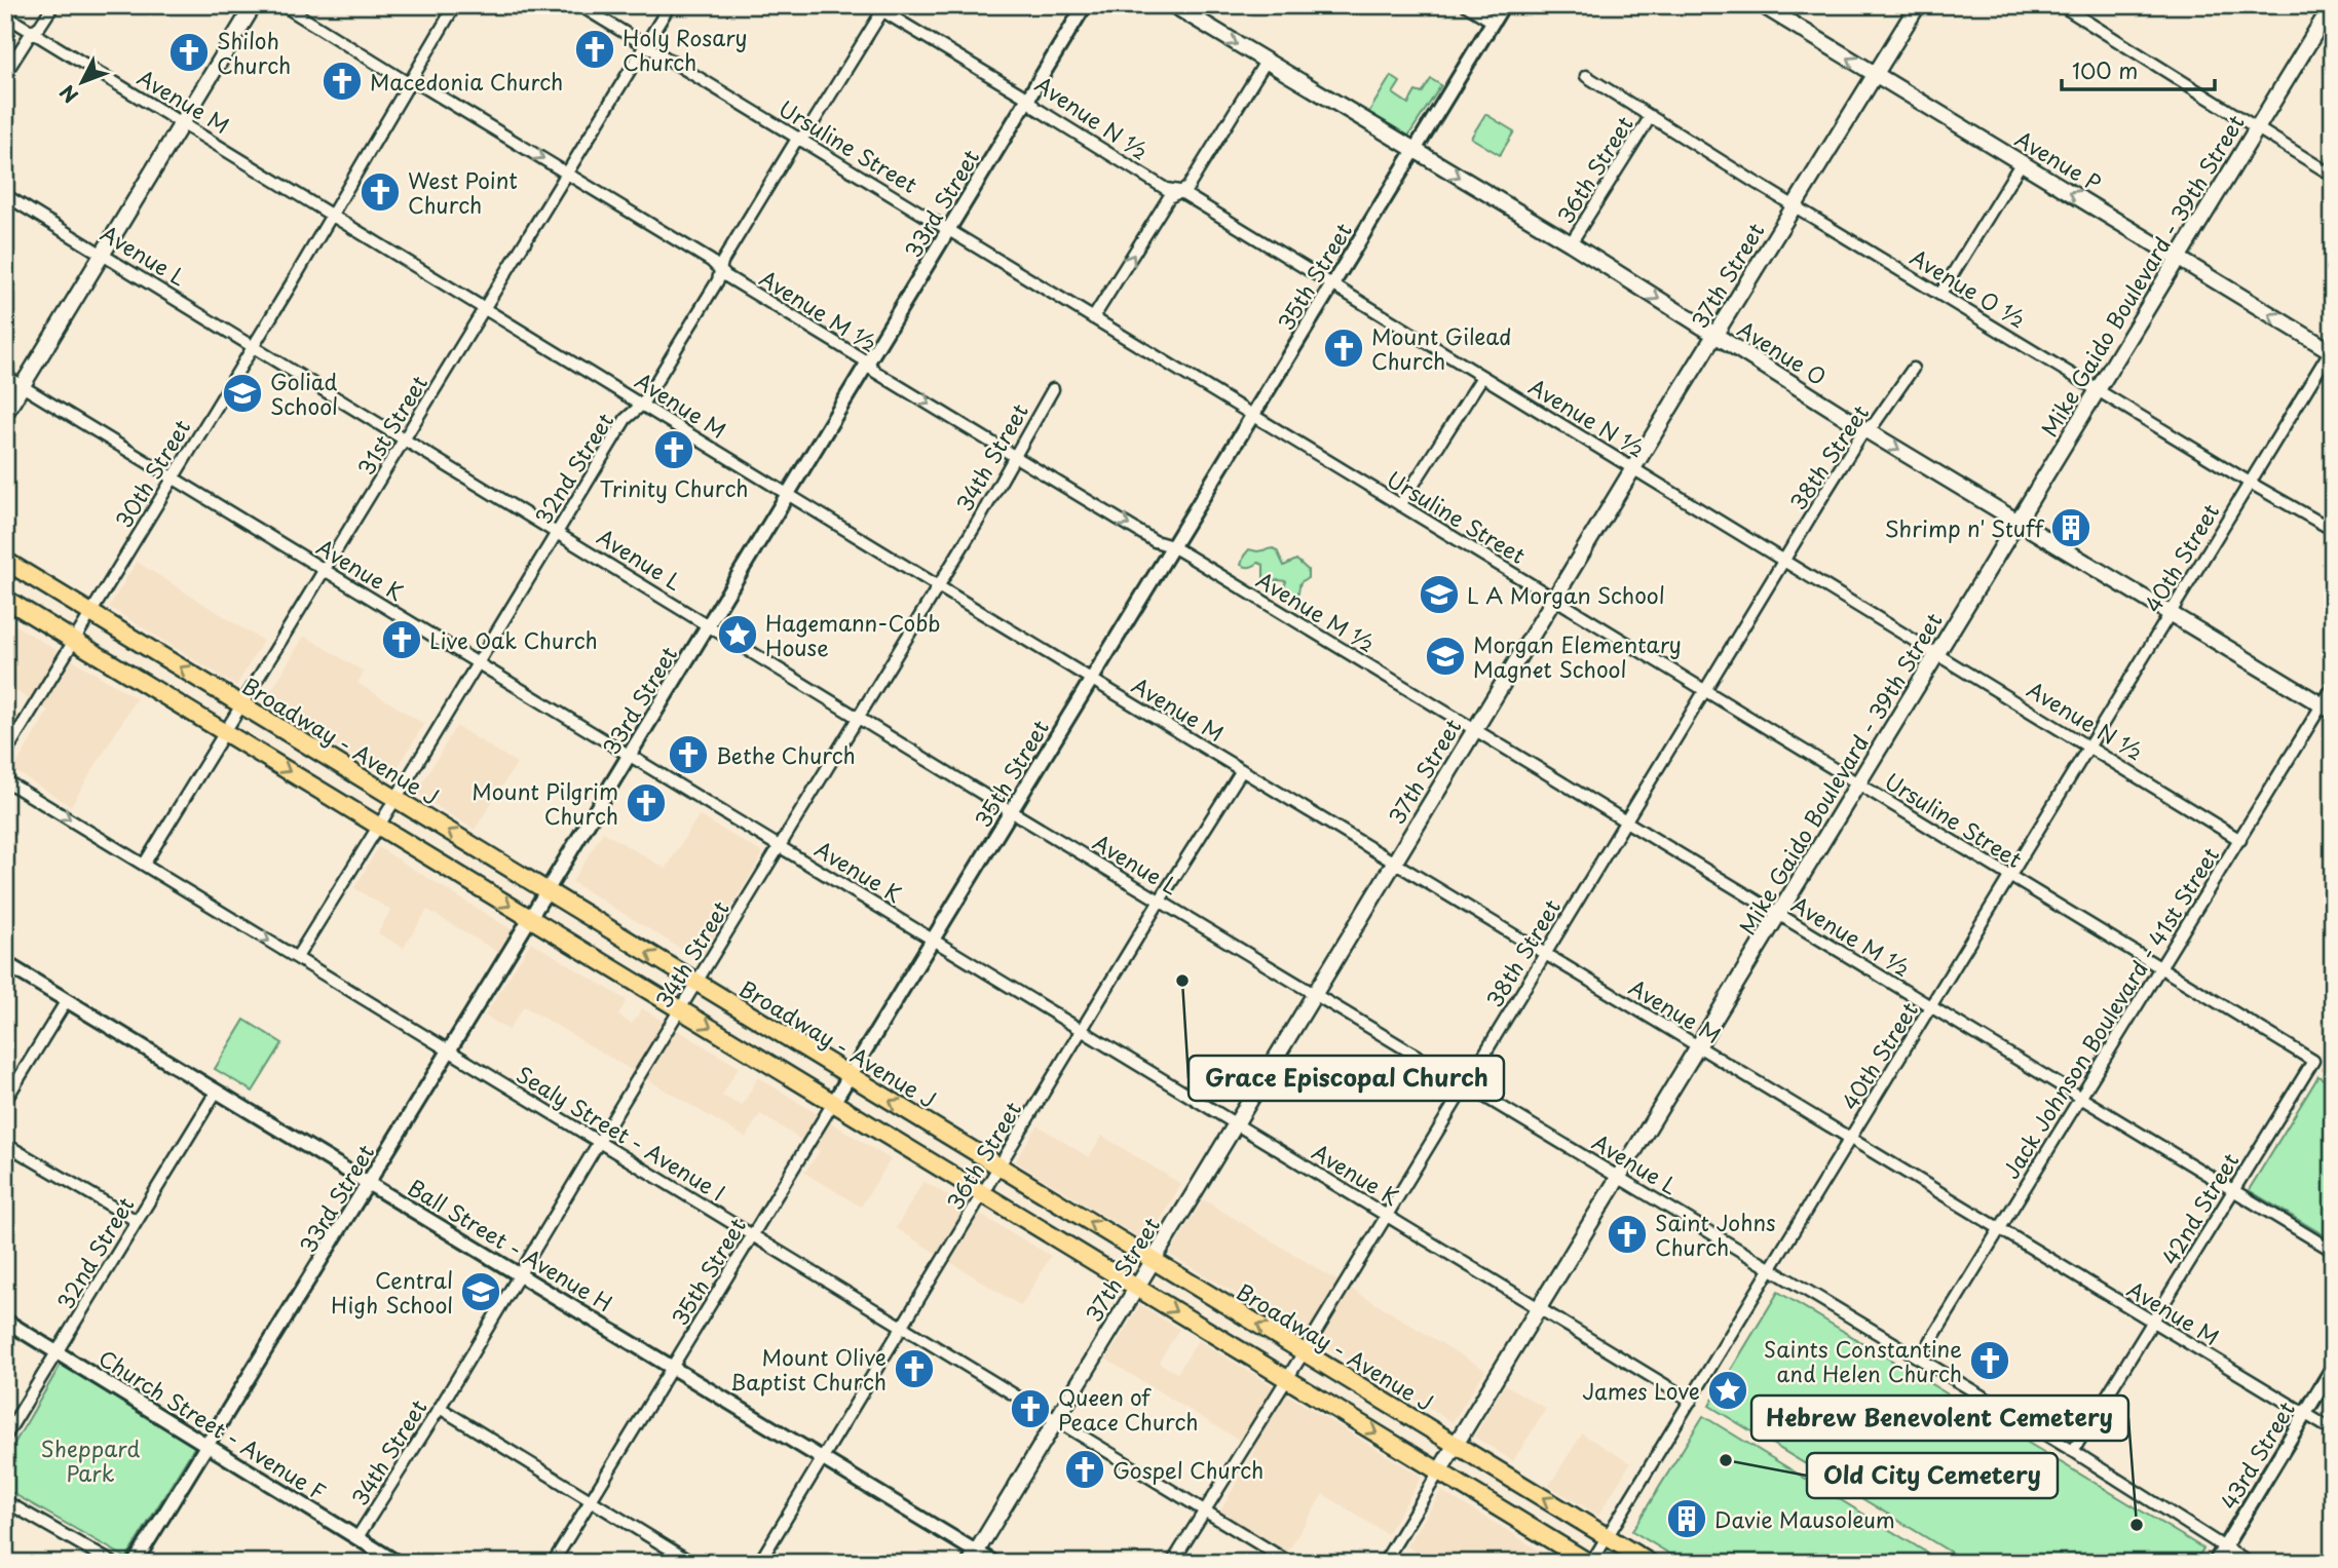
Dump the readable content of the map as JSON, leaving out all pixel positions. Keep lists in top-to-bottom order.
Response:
{
  "streets": {
    "main road": [
      "Avenue P",
      "37th Street",
      "Mike Gaido Boulevard - 39th Street",
      "Avenue O",
      "Broadway - Avenue J"
    ],
    "street": [
      "Avenue M",
      "Avenue N ½",
      "Ursuline Street",
      "36th Street",
      "33rd Street",
      "Avenue L",
      "35th Street",
      "Avenue O ½",
      "Avenue M ½",
      "31st Street",
      "34th Street",
      "38th Street",
      "32nd Street",
      "30th Street",
      "40th Street",
      "Avenue K",
      "Jack Johnson Boulevard - 41st Street",
      "Sealy Street - Avenue I",
      "42nd Street",
      "Ball Street - Avenue H",
      "Church Street - Avenue F",
      "43rd Street"
    ]
  },
  "crossings": [
    ["Avenue M", "36th Street"],
    ["Avenue M", "33rd Street"],
    ["Avenue M", "37th Street"],
    ["Avenue M", "Mike Gaido Boulevard - 39th Street"],
    ["Avenue M", "35th Street"],
    ["Avenue M", "31st Street"],
    ["Avenue M", "34th Street"],
    ["Avenue M", "38th Street"],
    ["Avenue M", "32nd Street"],
    ["Avenue M", "30th Street"],
    ["Avenue M", "40th Street"],
    ["Avenue M", "Jack Johnson Boulevard - 41st Street"],
    ["Avenue M", "42nd Street"],
    ["Avenue M", "43rd Street"],
    ["Avenue N ½", "33rd Street"],
    ["Avenue N ½", "37th Street"],
    ["Avenue N ½", "Mike Gaido Boulevard - 39th Street"],
    ["Avenue N ½", "35th Street"],
    ["Avenue N ½", "38th Street"],
    ["Avenue N ½", "32nd Street"],
    ["Avenue N ½", "40th Street"],
    ["Avenue N ½", "Jack Johnson Boulevard - 41st Street"],
    ["Ursuline Street", "33rd Street"],
    ["Ursuline Street", "37th Street"],
    ["Ursuline Street", "Mike Gaido Boulevard - 39th Street"],
    ["Ursuline Street", "35th Street"],
    ["Ursuline Street", "31st Street"],
    ["Ursuline Street", "38th Street"],
    ["Ursuline Street", "32nd Street"],
    ["Ursuline Street", "40th Street"],
    ["Ursuline Street", "Jack Johnson Boulevard - 41st Street"],
    ["Ursuline Street", "42nd Street"],
    ["Avenue P", "37th Street"],
    ["Avenue P", "Mike Gaido Boulevard - 39th Street"],
    ["Avenue P", "40th Street"],
    ["36th Street", "Avenue L"],
    ["36th Street", "Avenue O ½"],
    ["36th Street", "Avenue O"],
    ["36th Street", "Avenue K"],
    ["36th Street", "Broadway - Avenue J"],
    ["36th Street", "Sealy Street - Avenue I"],
    ["36th Street", "Ball Street - Avenue H"],
    ["33rd Street", "Avenue L"],
    ["33rd Street", "Avenue M ½"],
    ["33rd Street", "Avenue K"],
    ["33rd Street", "Broadway - Avenue J"],
    ["33rd Street", "Sealy Street - Avenue I"],
    ["33rd Street", "Ball Street - Avenue H"],
    ["33rd Street", "Church Street - Avenue F"],
    ["Avenue L", "37th Street"],
    ["Avenue L", "Mike Gaido Boulevard - 39th Street"],
    ["Avenue L", "35th Street"],
    ["Avenue L", "31st Street"],
    ["Avenue L", "34th Street"],
    ["Avenue L", "38th Street"],
    ["Avenue L", "32nd Street"],
    ["Avenue L", "30th Street"],
    ["Avenue L", "40th Street"],
    ["Avenue L", "Jack Johnson Boulevard - 41st Street"],
    ["Avenue L", "42nd Street"],
    ["Avenue L", "43rd Street"],
    ["37th Street", "Avenue O ½"],
    ["37th Street", "Avenue M ½"],
    ["37th Street", "Avenue O"],
    ["37th Street", "Avenue K"],
    ["37th Street", "Broadway - Avenue J"],
    ["37th Street", "Sealy Street - Avenue I"],
    ["37th Street", "Ball Street - Avenue H"],
    ["Mike Gaido Boulevard - 39th Street", "Avenue O ½"],
    ["Mike Gaido Boulevard - 39th Street", "Avenue M ½"],
    ["Mike Gaido Boulevard - 39th Street", "Avenue O"],
    ["Mike Gaido Boulevard - 39th Street", "Avenue K"],
    ["Mike Gaido Boulevard - 39th Street", "Broadway - Avenue J"],
    ["35th Street", "Avenue M ½"],
    ["35th Street", "Avenue O"],
    ["35th Street", "Avenue K"],
    ["35th Street", "Broadway - Avenue J"],
    ["35th Street", "Sealy Street - Avenue I"],
    ["35th Street", "Ball Street - Avenue H"],
    ["Avenue O ½", "40th Street"],
    ["Avenue M ½", "31st Street"],
    ["Avenue M ½", "34th Street"],
    ["Avenue M ½", "38th Street"],
    ["Avenue M ½", "32nd Street"],
    ["Avenue M ½", "30th Street"],
    ["Avenue M ½", "40th Street"],
    ["Avenue M ½", "Jack Johnson Boulevard - 41st Street"],
    ["Avenue M ½", "42nd Street"],
    ["Avenue O", "38th Street"],
    ["Avenue O", "40th Street"],
    ["Avenue O", "Jack Johnson Boulevard - 41st Street"],
    ["31st Street", "Avenue K"],
    ["31st Street", "Broadway - Avenue J"],
    ["31st Street", "Sealy Street - Avenue I"],
    ["34th Street", "Avenue K"],
    ["34th Street", "Broadway - Avenue J"],
    ["34th Street", "Sealy Street - Avenue I"],
    ["34th Street", "Ball Street - Avenue H"],
    ["34th Street", "Church Street - Avenue F"],
    ["38th Street", "Avenue K"],
    ["38th Street", "Broadway - Avenue J"],
    ["38th Street", "Sealy Street - Avenue I"],
    ["32nd Street", "Avenue K"],
    ["32nd Street", "Broadway - Avenue J"],
    ["32nd Street", "Sealy Street - Avenue I"],
    ["32nd Street", "Ball Street - Avenue H"],
    ["32nd Street", "Church Street - Avenue F"],
    ["30th Street", "Avenue K"],
    ["30th Street", "Broadway - Avenue J"],
    ["40th Street", "Avenue K"],
    ["40th Street", "Broadway - Avenue J"]
  ],
  "one_way": ["Avenue P", "Avenue O"],
  "parks": ["Sheppard Park"],
  "places": {
    "church": [
      "Holy Rosary Church",
      "Shiloh Church",
      "Macedonia Church",
      "West Point Church",
      "Mount Gilead Church",
      "Trinity Church",
      "Live Oak Church",
      "Bethe Church",
      "Mount Pilgrim Church",
      "Saint Johns Church",
      "Saints Constantine and Helen Church",
      "Mount Olive Baptist Church",
      "Queen of Peace Church",
      "Gospel Church"
    ],
    "school or university": [
      "Goliad School",
      "L A Morgan School",
      "Morgan Elementary Magnet School",
      "Central High School"
    ],
    "building": ["Shrimp n' Stuff", "Davie Mausoleum"],
    "place": ["Hagemann-Cobb House", "James Love"],
    "other": ["Grace Episcopal Church", "Old City Cemetery", "Hebrew Benevolent Cemetery"]
  },
  "scale_bar": "100 m",
  "north": "bottom left"
}
